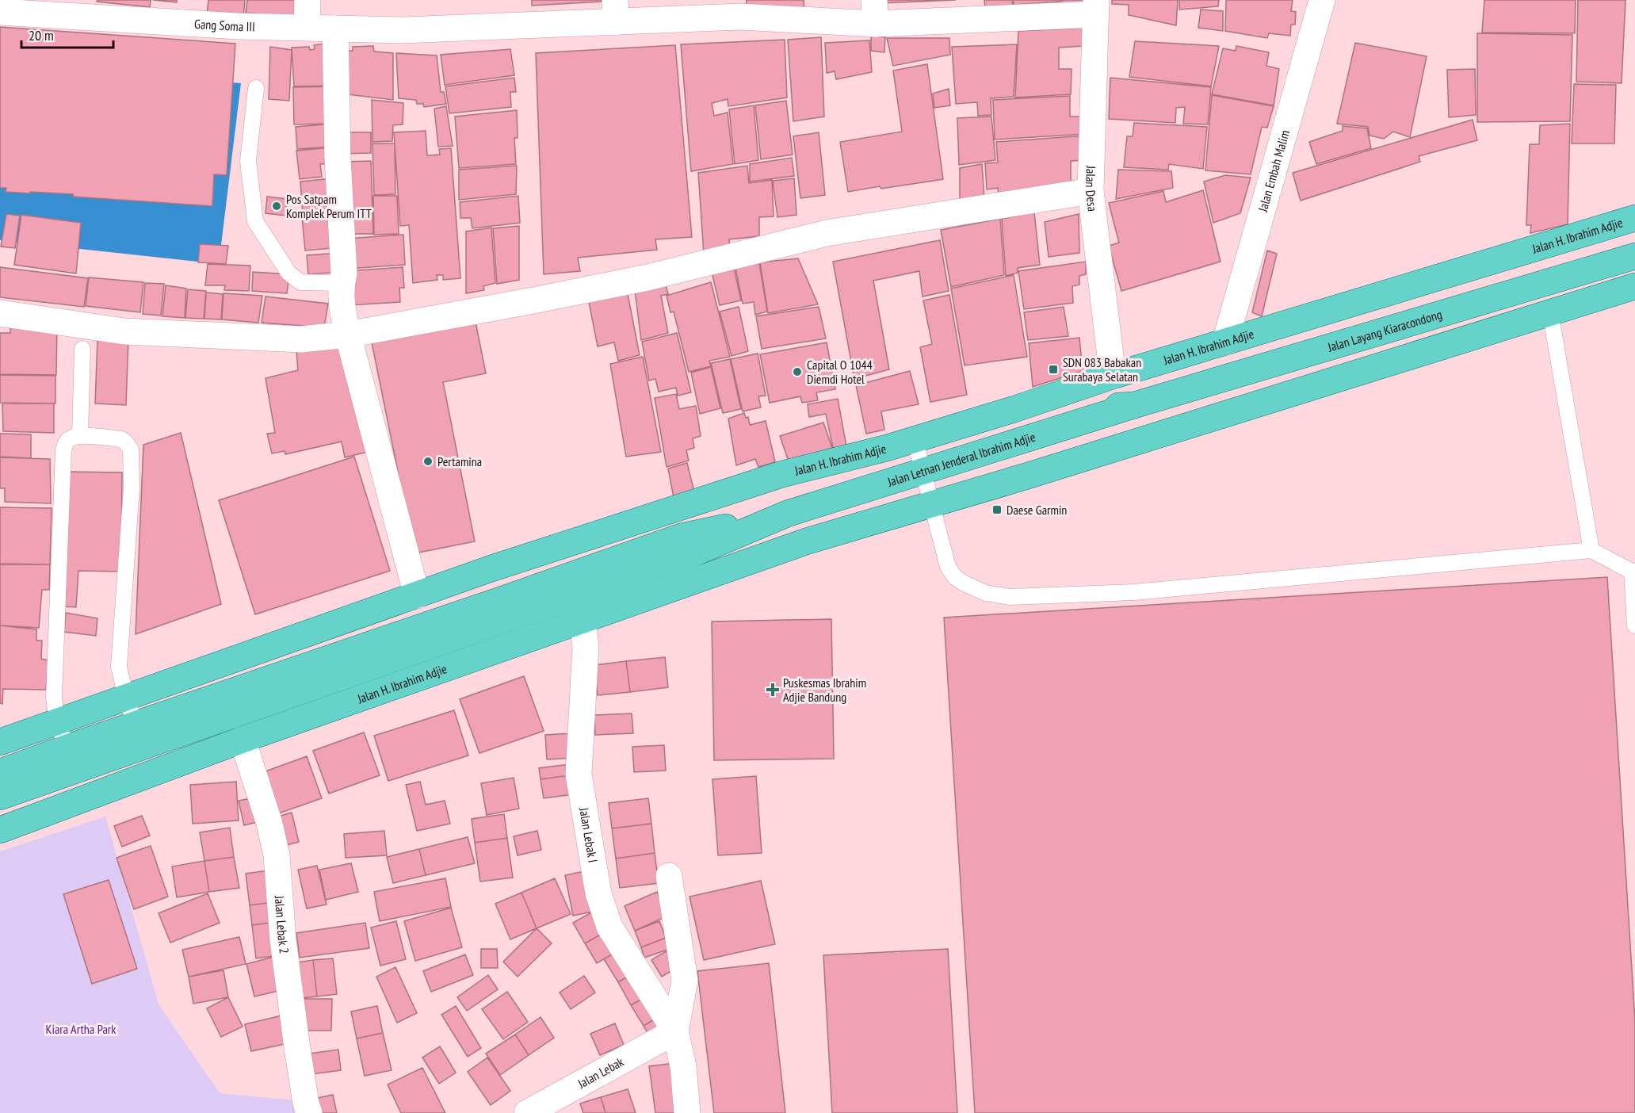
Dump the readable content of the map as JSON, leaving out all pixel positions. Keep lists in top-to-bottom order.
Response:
{
  "streets": {
    "main road": ["Jalan H. Ibrahim Adjie", "Jalan Layang Kiaracondong", "Jalan Letnan Jenderal Ibrahim Adjie"],
    "street": [
      "Gang Soma III",
      "Jalan Embah Malim",
      "Jalan Desa",
      "Jalan Lebak I",
      "Jalan Lebak 2",
      "Jalan Lebak"
    ]
  },
  "crossings": [
    ["Gang Soma III", "Jalan Desa"],
    ["Jalan Embah Malim", "Jalan H. Ibrahim Adjie"],
    ["Jalan Desa", "Jalan H. Ibrahim Adjie"],
    ["Jalan H. Ibrahim Adjie", "Jalan Layang Kiaracondong"],
    ["Jalan H. Ibrahim Adjie", "Jalan Letnan Jenderal Ibrahim Adjie"],
    ["Jalan H. Ibrahim Adjie", "Jalan Lebak I"],
    ["Jalan H. Ibrahim Adjie", "Jalan Lebak 2"],
    ["Jalan Layang Kiaracondong", "Jalan Letnan Jenderal Ibrahim Adjie"],
    ["Jalan Lebak I", "Jalan Lebak"]
  ],
  "parks": ["Kiara Artha Park"],
  "places": {
    "other": ["Pos Satpam Komplek Perum ITT", "Capital O 1044 Diemdi Hotel", "Pertamina"],
    "transit": ["SDN 083 Babakan Surabaya Selatan", "Daese Garmin"],
    "health": ["Puskesmas Ibrahim Adjie Bandung"]
  },
  "scale_bar": "20 m"
}
